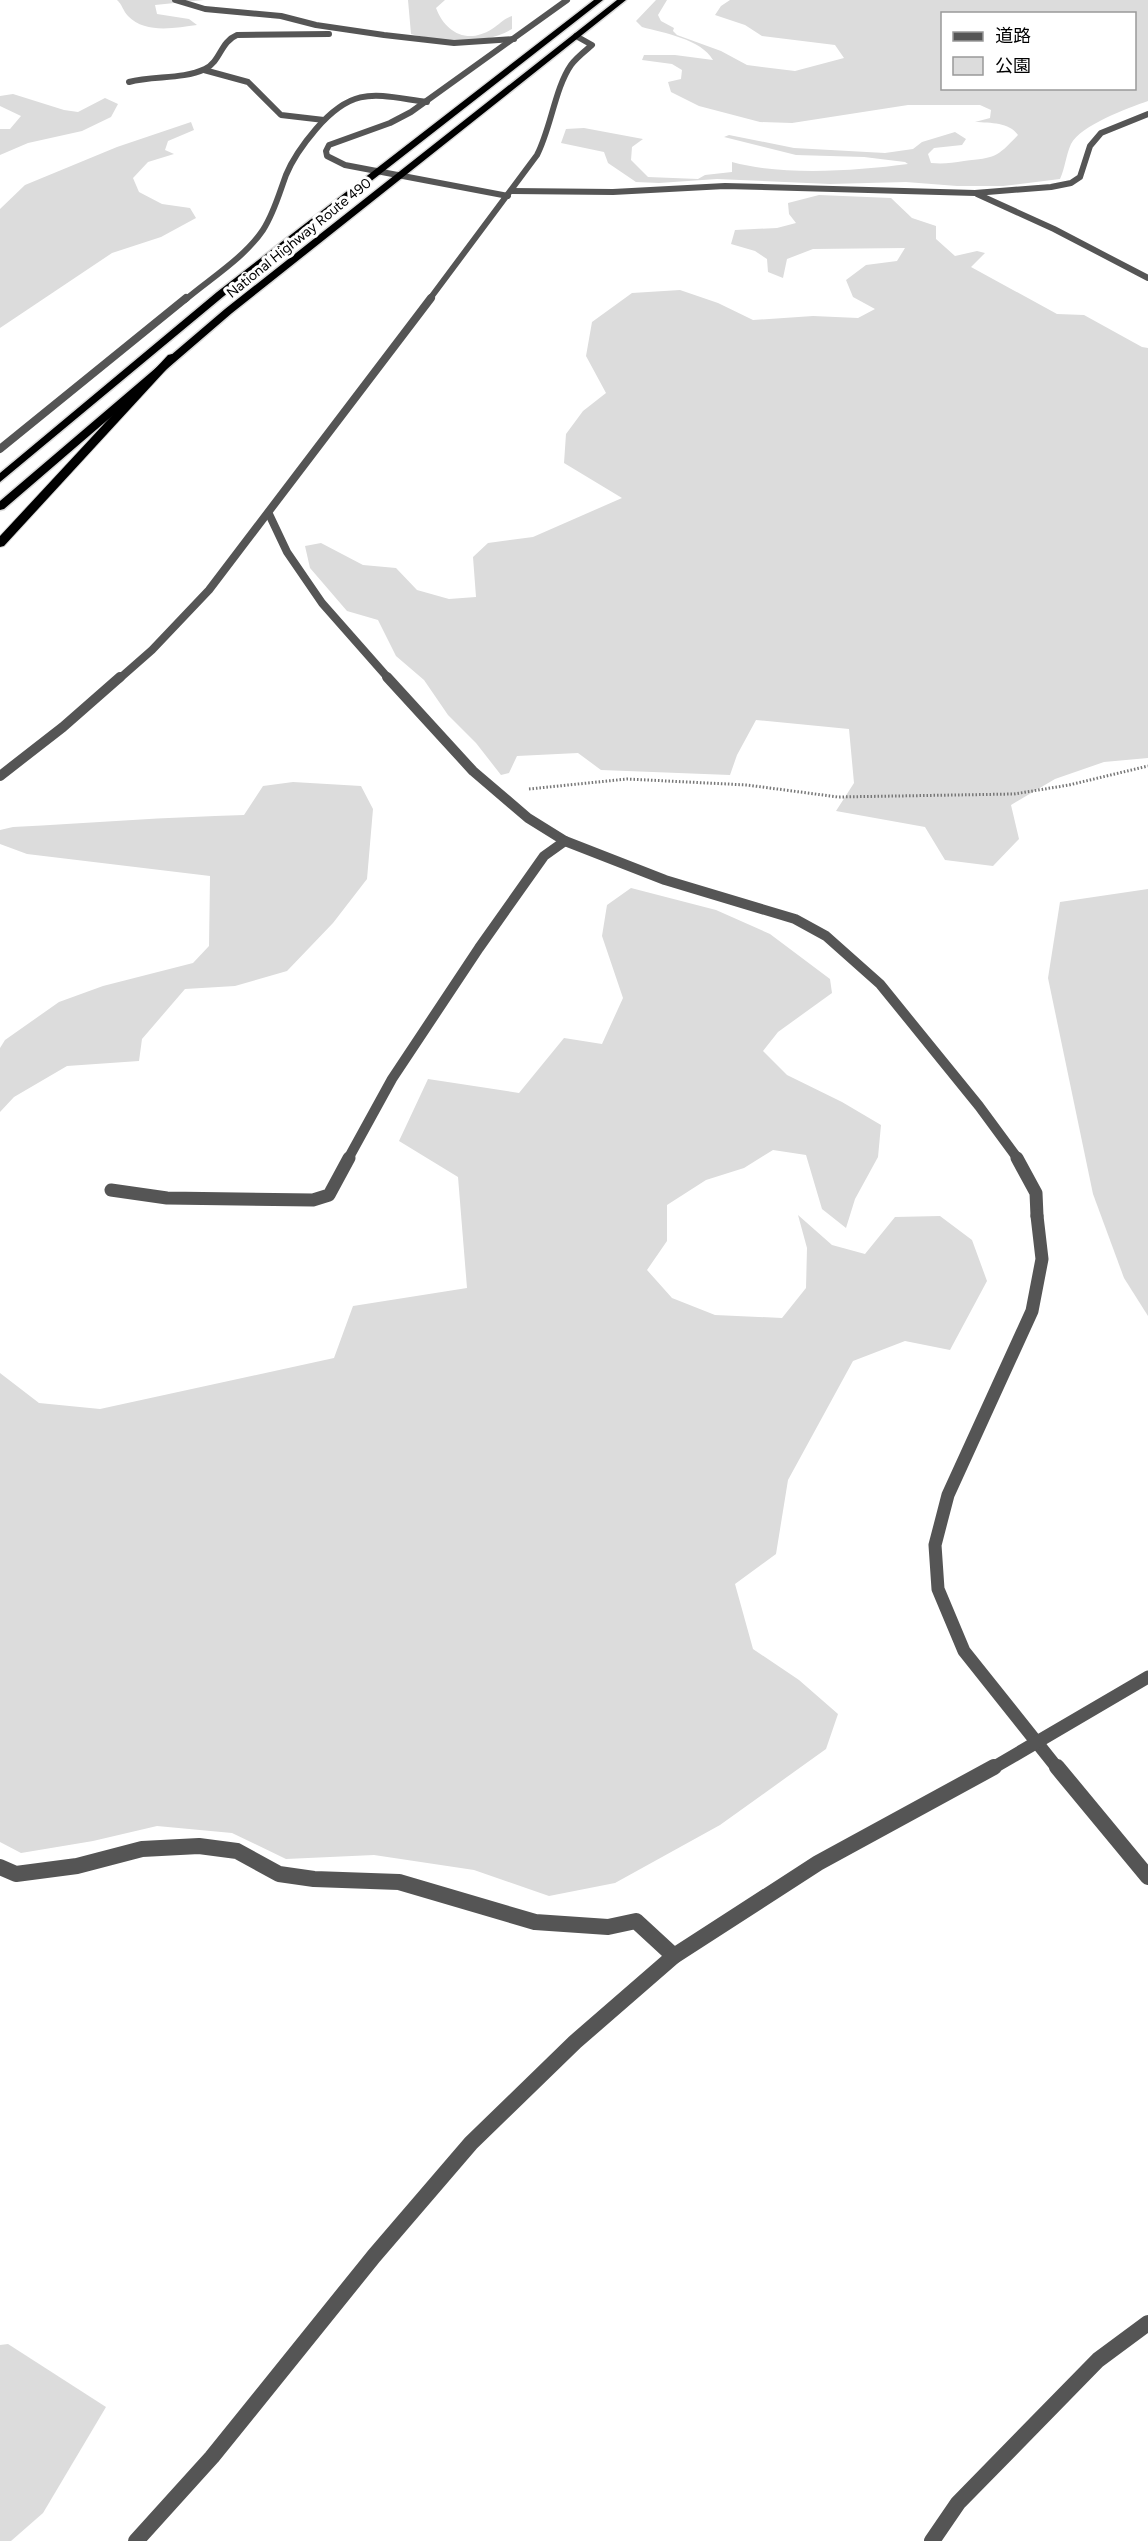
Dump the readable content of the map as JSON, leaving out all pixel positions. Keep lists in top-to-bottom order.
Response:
{
  "streets": {
    "highway": ["National Highway Route 490"]
  },
  "legend": ["道路", "公園"]
}
